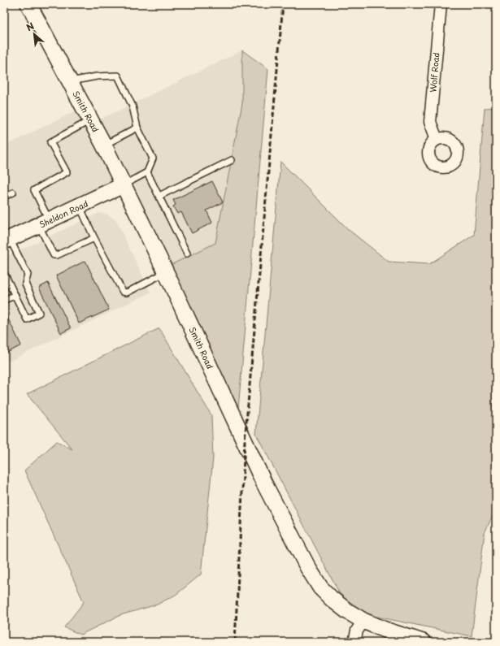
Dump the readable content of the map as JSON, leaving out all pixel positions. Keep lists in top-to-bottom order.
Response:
{
  "streets": {
    "main road": ["Smith Road", "Sheldon Road"],
    "street": ["Wolf Road"]
  },
  "crossings": [
    ["Smith Road", "Sheldon Road"]
  ],
  "north": "top left"
}
